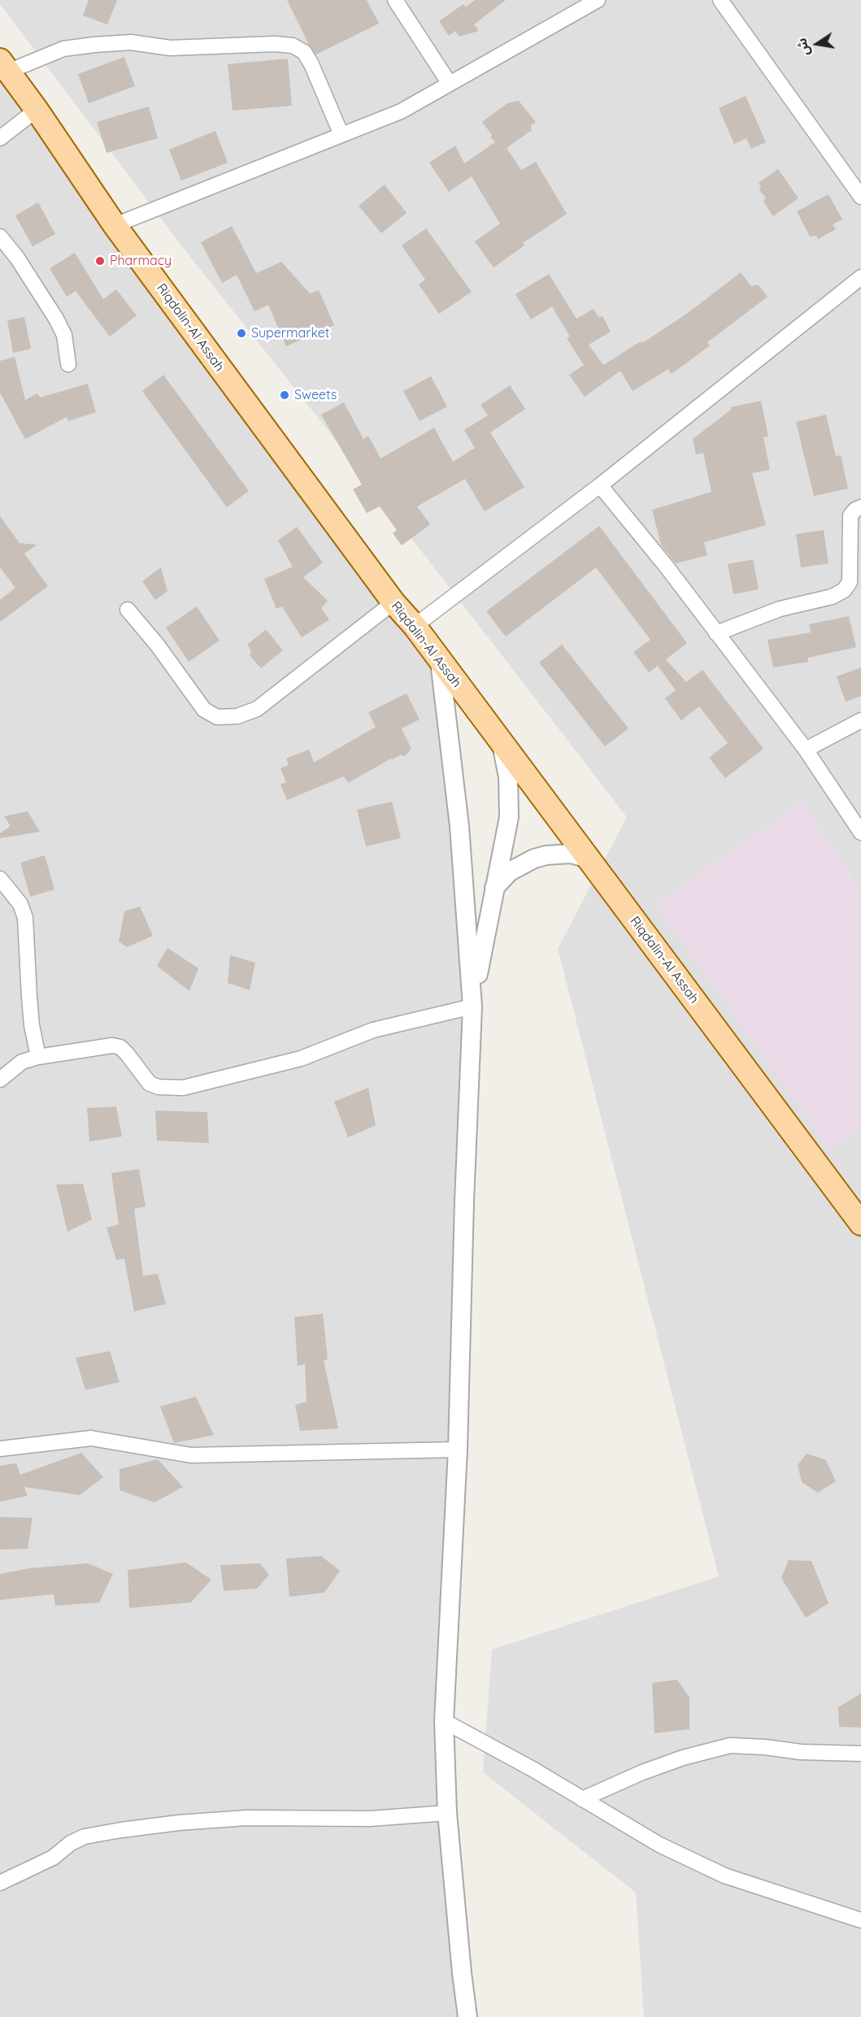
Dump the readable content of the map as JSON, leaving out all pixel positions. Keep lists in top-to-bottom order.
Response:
{
  "streets": {
    "main road": ["Riqdalin-Al Assah"]
  },
  "places": ["Pharmacy", "Supermarket", "Sweets"],
  "north": "left"
}
